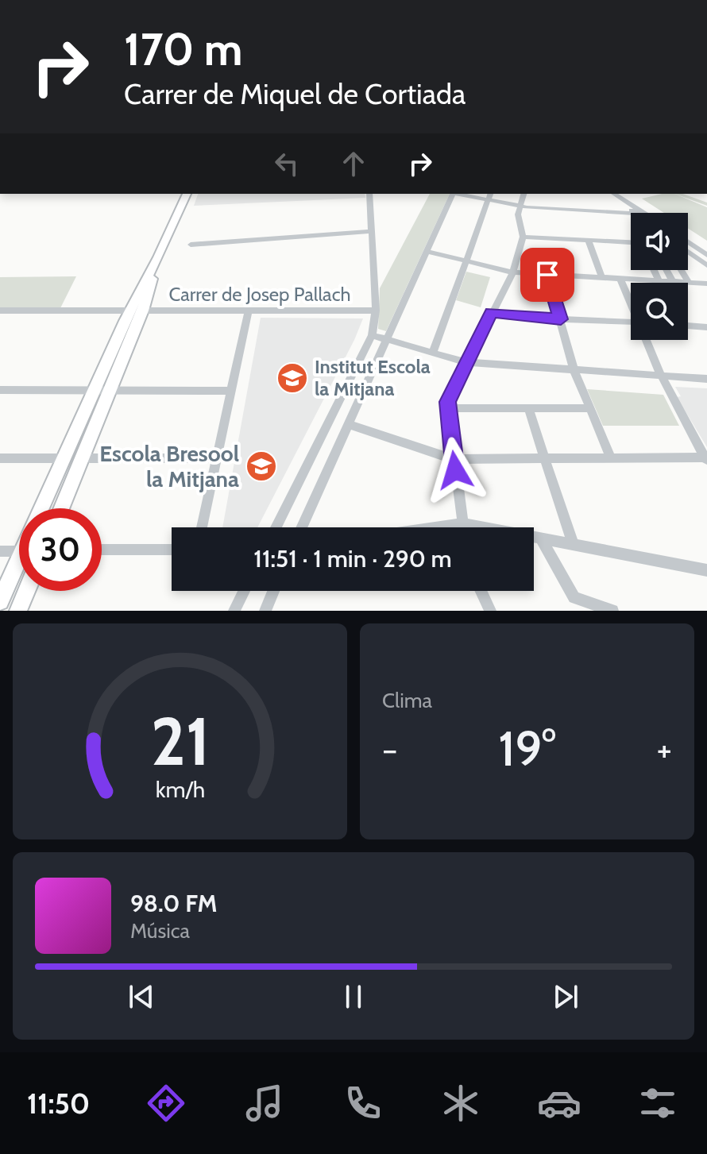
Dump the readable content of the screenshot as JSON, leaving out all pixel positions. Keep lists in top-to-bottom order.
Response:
{
  "streets": {
    "street": ["Carrer de Josep Pallach"]
  },
  "places": {
    "school or university": ["Institut Escola la Mitjana", "Escola Bresool la Mitjana"]
  },
  "page": {
    "turn": ["170 m", "Carrer de Miquel de Cortiada"],
    "limit": "30",
    "trip": "11:51 · 1 min · 290 m",
    "tile": "Clima",
    "heat": ["−", "19°", "+"],
    "song": ["98.0 FM", "Música"],
    "tabs": "11:50",
    "gauge": ["21", "km/h"]
  }
}
